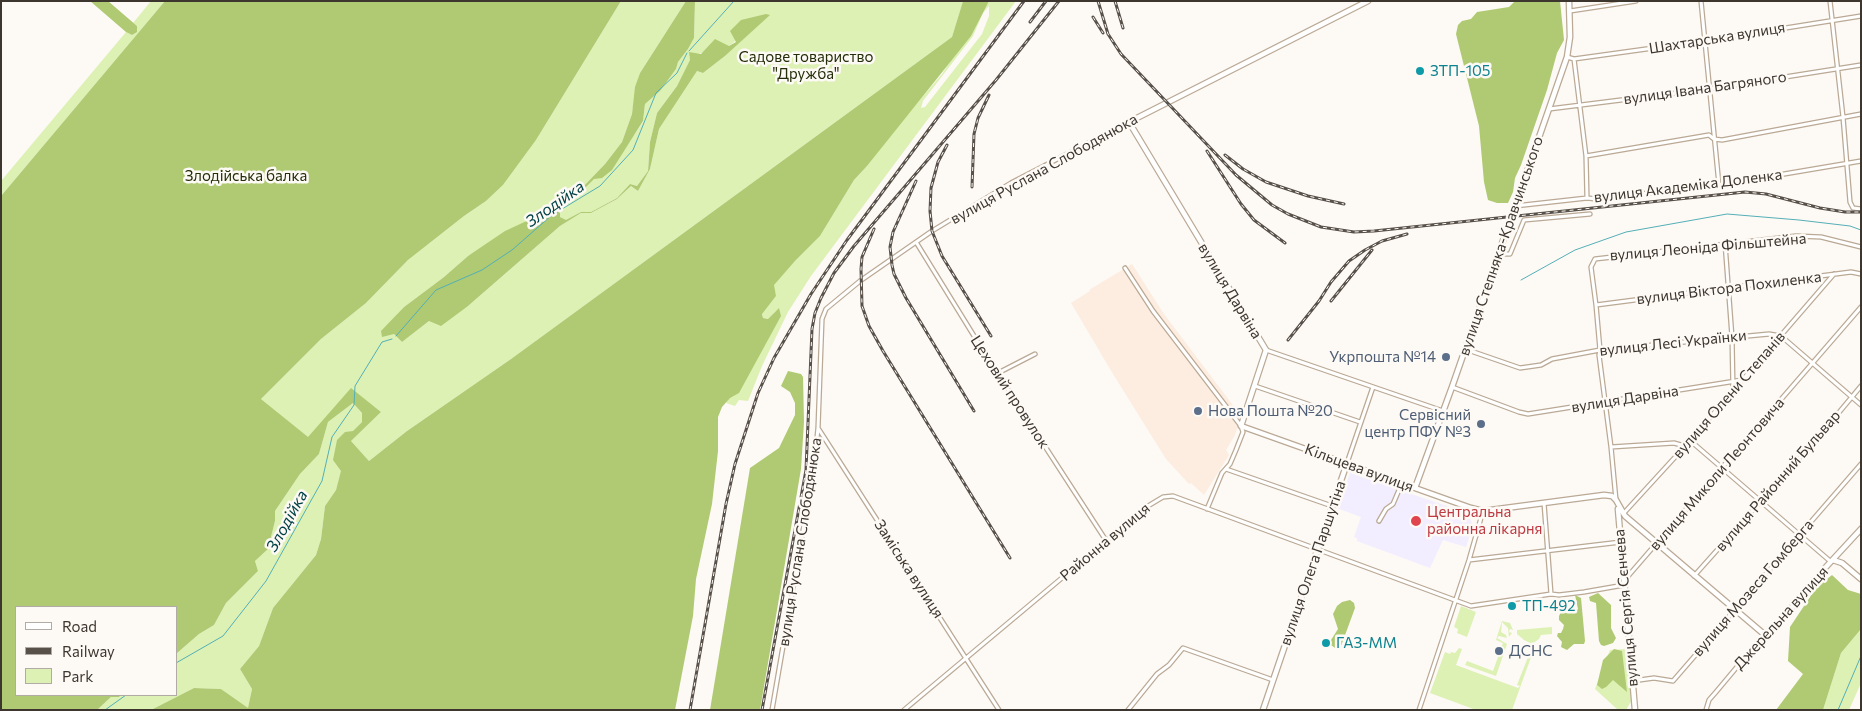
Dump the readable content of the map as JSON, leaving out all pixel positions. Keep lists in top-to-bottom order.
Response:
{
  "streets": {
    "street": [
      "Шахтарська вулиця",
      "вулиця Івана Багряного",
      "вулиця Руслана Слободянюка",
      "вулиця Академіка Доленка",
      "вулиця Степняка-Кравчинського",
      "вулиця Леоніда Фільштейна",
      "вулиця Віктора Похиленка",
      "вулиця Дарвіна",
      "вулиця Лесі Українки",
      "Цеховий провулок",
      "вулиця Олени Степанів",
      "Кільцева вулиця",
      "вулиця Миколи Леонтовича",
      "вулиця Районний Бульвар",
      "Районна вулиця",
      "вулиця Олега Паршутіна",
      "Заміська вулиця",
      "вулиця Мозеса Гомберга",
      "вулиця Сергія Сєнчева",
      "Джерельна вулиця"
    ]
  },
  "crossings": [
    ["вулиця Івана Багряного", "вулиця Степняка-Кравчинського"],
    ["вулиця Руслана Слободянюка", "вулиця Дарвіна"],
    ["вулиця Руслана Слободянюка", "Цеховий провулок"],
    ["вулиця Руслана Слободянюка", "Заміська вулиця"],
    ["вулиця Академіка Доленка", "вулиця Степняка-Кравчинського"],
    ["вулиця Степняка-Кравчинського", "вулиця Дарвіна"],
    ["вулиця Степняка-Кравчинського", "вулиця Лесі Українки"],
    ["вулиця Степняка-Кравчинського", "Кільцева вулиця"],
    ["вулиця Леоніда Фільштейна", "вулиця Віктора Похиленка"],
    ["вулиця Віктора Похиленка", "вулиця Олени Степанів"],
    ["вулиця Дарвіна", "вулиця Олени Степанів"],
    ["вулиця Дарвіна", "вулиця Олега Паршутіна"],
    ["вулиця Лесі Українки", "вулиця Олени Степанів"],
    ["Цеховий провулок", "Районна вулиця"],
    ["Кільцева вулиця", "вулиця Олега Паршутіна"],
    ["вулиця Миколи Леонтовича", "вулиця Сергія Сєнчева"],
    ["Районна вулиця", "Заміська вулиця"],
    ["вулиця Мозеса Гомберга", "вулиця Сергія Сєнчева"]
  ],
  "water": ["Злодійка"],
  "parks": ["Садове товариство \"Дружба\"", "Злодійська балка"],
  "places": [
    "ЗТП-105",
    "Укрпошта №14",
    "Нова Пошта №20",
    "Сервісний центр ПФУ №3",
    "Центральна районна лікарня",
    "ТП-492",
    "ГАЗ-ММ",
    "ДСНС"
  ],
  "legend": ["Road", "Railway", "Park"]
}
